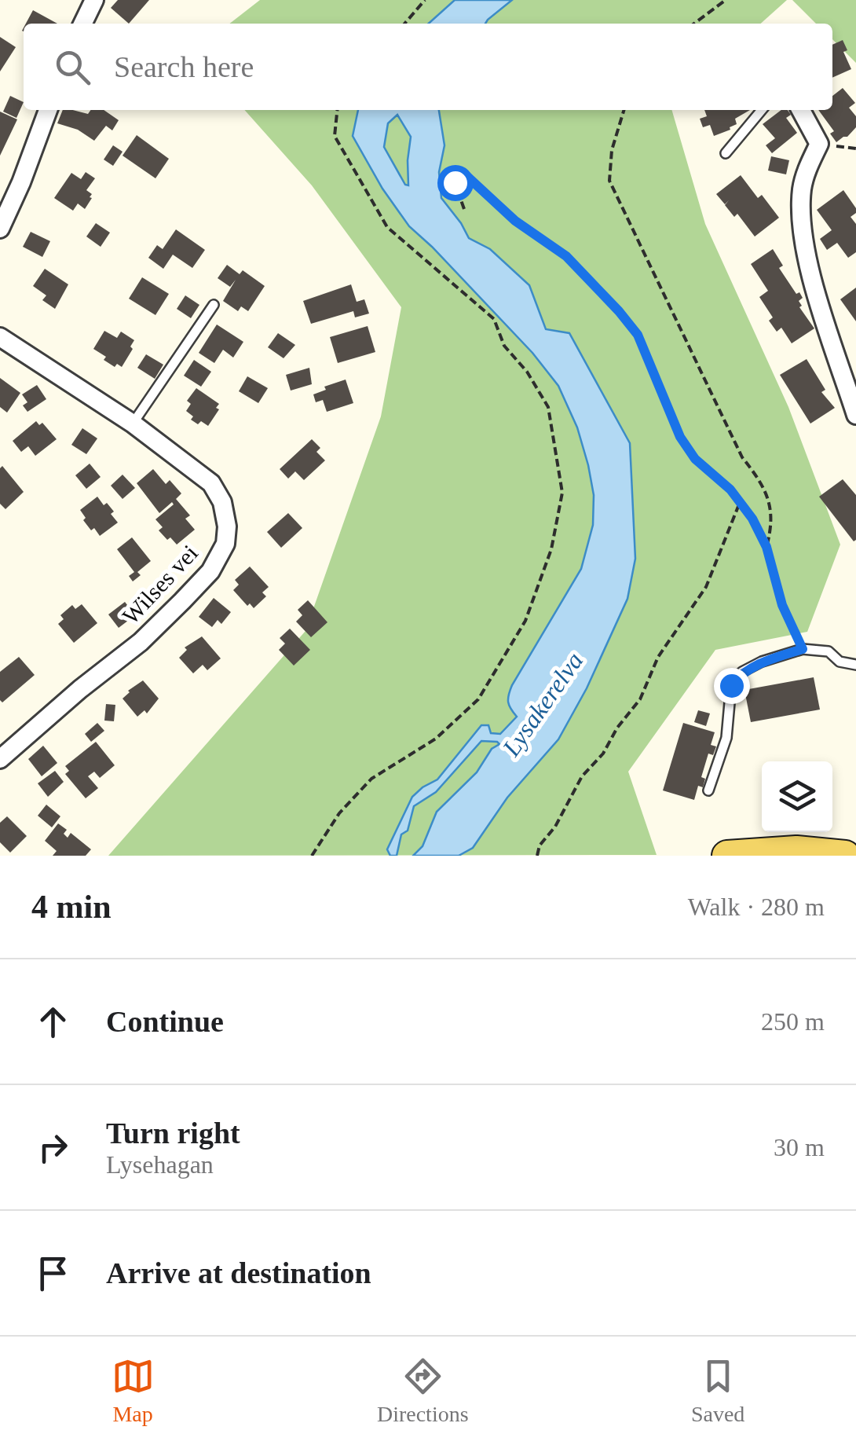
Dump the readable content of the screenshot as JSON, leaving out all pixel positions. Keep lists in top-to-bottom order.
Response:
{
  "streets": {
    "street": ["Wilses vei"]
  },
  "water": ["Lysakerelva"],
  "page": {
    "search": "Search here",
    "heading": ["4 min", "Walk · 280 m"],
    "list": [
      ["Continue", "250 m"],
      ["Turn right", "Lysehagan", "30 m"],
      "Arrive at destination"
    ],
    "nav": ["Map", "Directions", "Saved"]
  }
}
